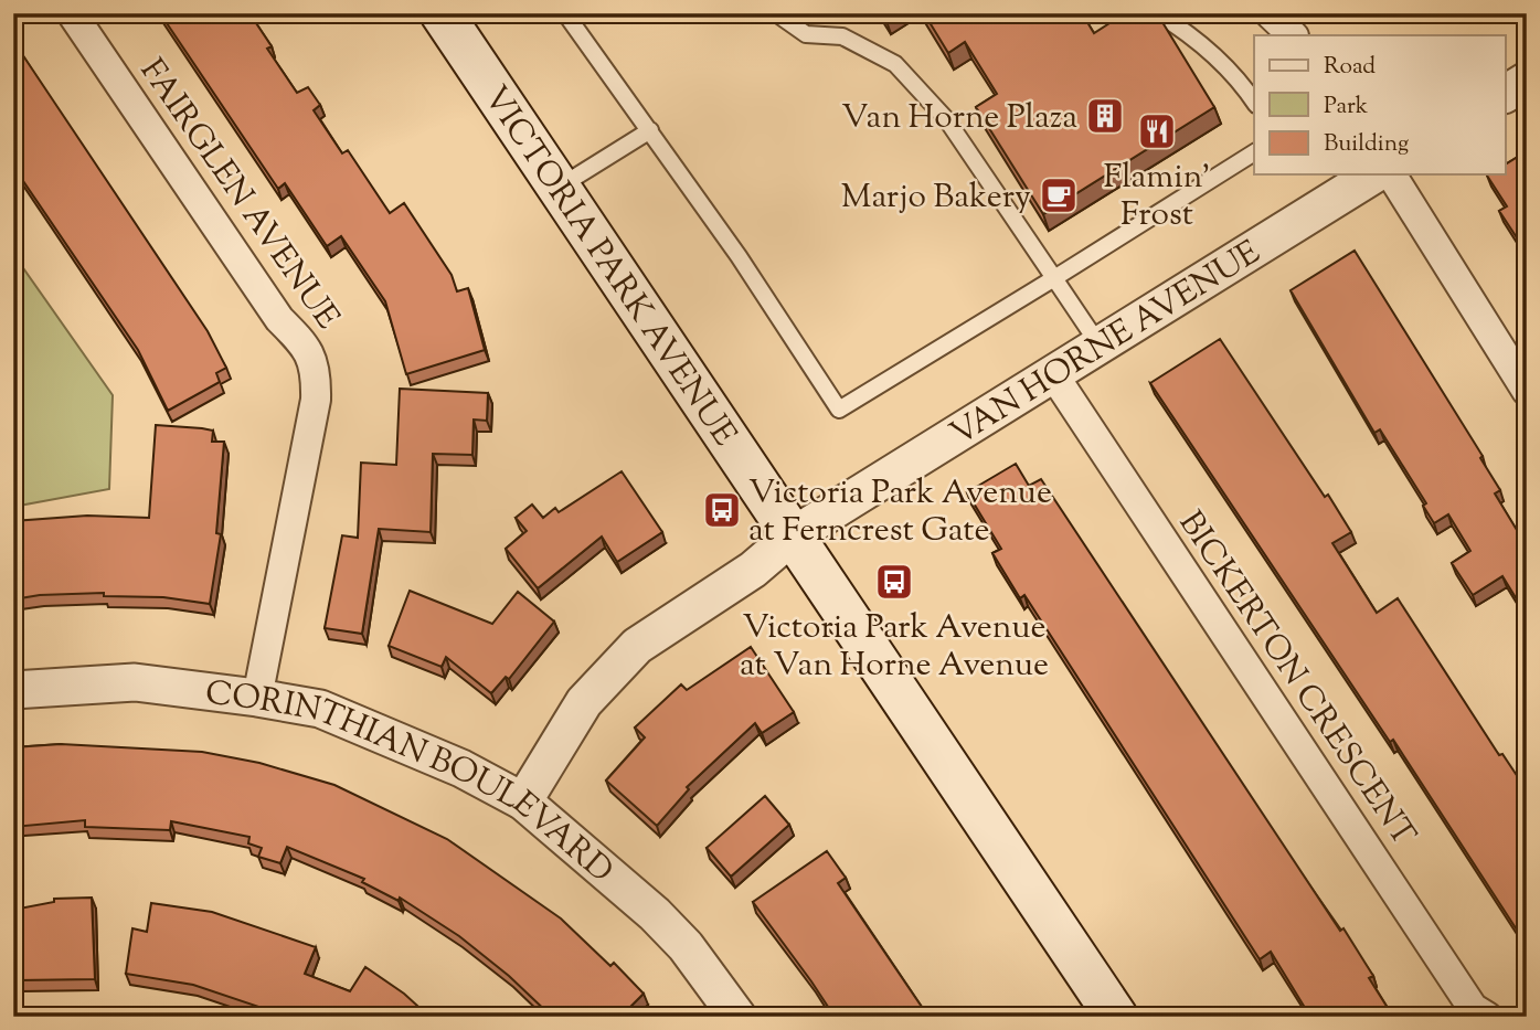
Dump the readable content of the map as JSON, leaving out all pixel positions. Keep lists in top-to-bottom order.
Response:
{
  "streets": {
    "main road": ["VICTORIA PARK AVENUE"],
    "street": [
      "FAIRGLEN AVENUE",
      "VAN HORNE AVENUE",
      "BICKERTON CRESCENT",
      "CORINTHIAN BOULEVARD"
    ]
  },
  "crossings": [
    ["FAIRGLEN AVENUE", "CORINTHIAN BOULEVARD"],
    ["VICTORIA PARK AVENUE", "VAN HORNE AVENUE"],
    ["VAN HORNE AVENUE", "BICKERTON CRESCENT"],
    ["VAN HORNE AVENUE", "CORINTHIAN BOULEVARD"]
  ],
  "places": {
    "building": ["Van Horne Plaza"],
    "restaurant": ["Flamin' Frost"],
    "cafe": ["Marjo Bakery"],
    "bus stop": ["Victoria Park Avenue at Ferncrest Gate", "Victoria Park Avenue at Van Horne Avenue"]
  },
  "legend": ["Road", "Park", "Building"]
}
